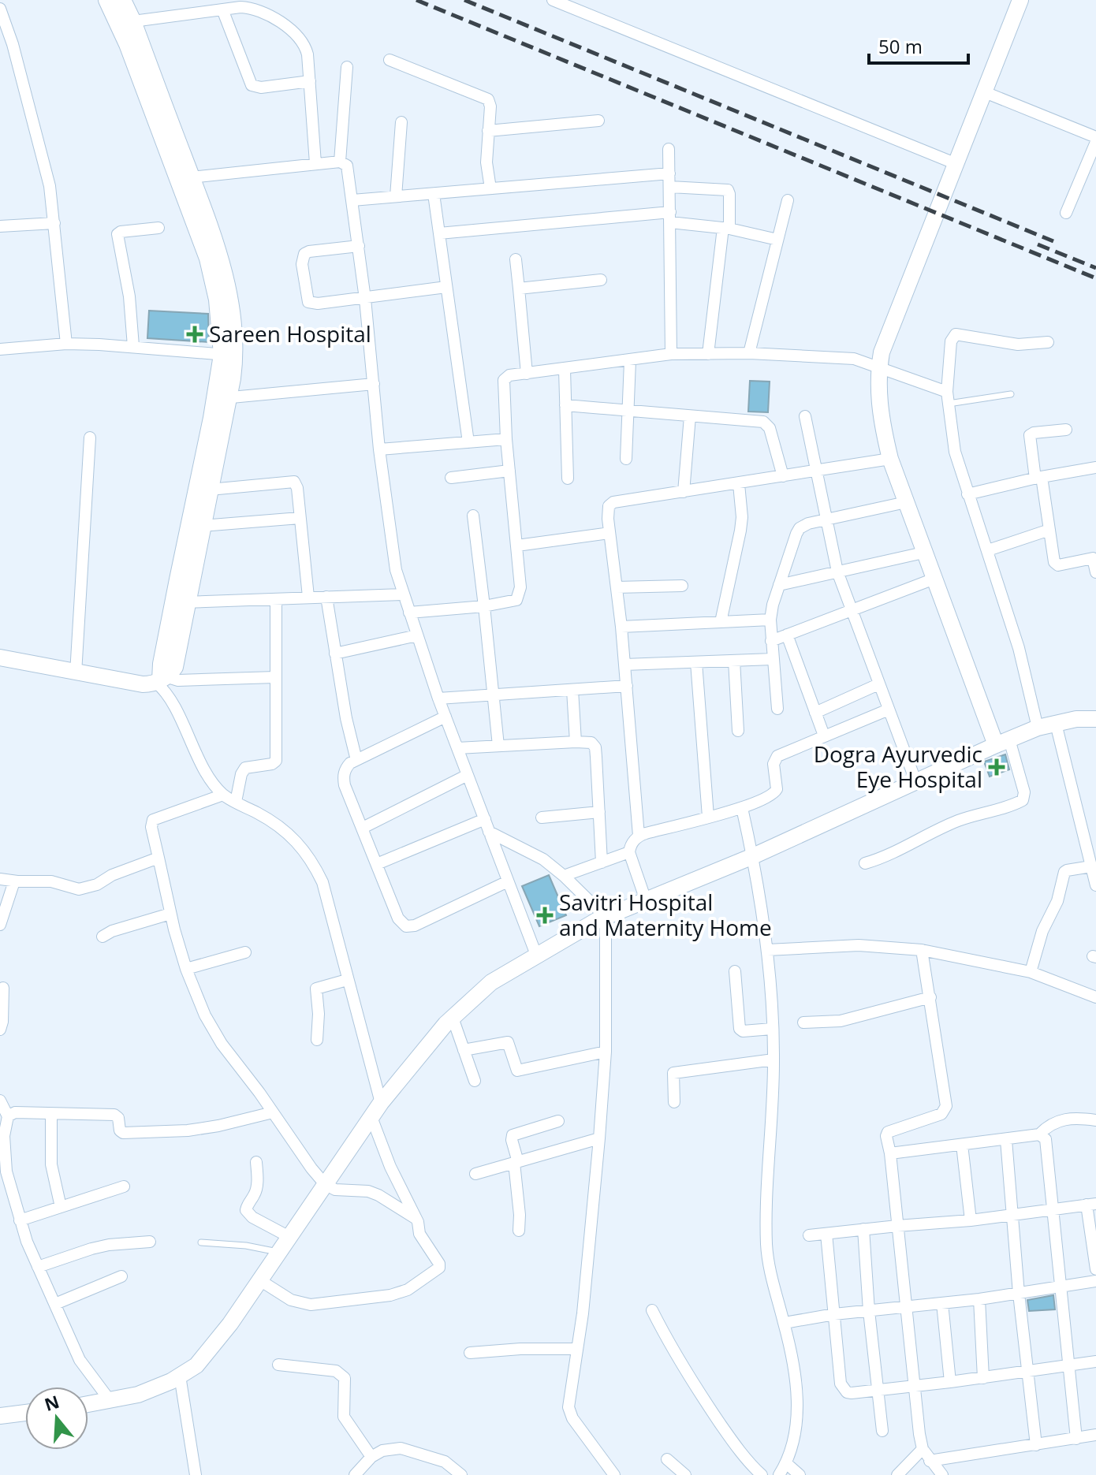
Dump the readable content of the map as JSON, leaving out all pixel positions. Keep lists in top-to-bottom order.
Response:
{
  "places": {
    "health": ["Sareen Hospital", "Dogra Ayurvedic Eye Hospital", "Savitri Hospital and Maternity Home"]
  },
  "scale_bar": "50 m",
  "north": "top"
}
